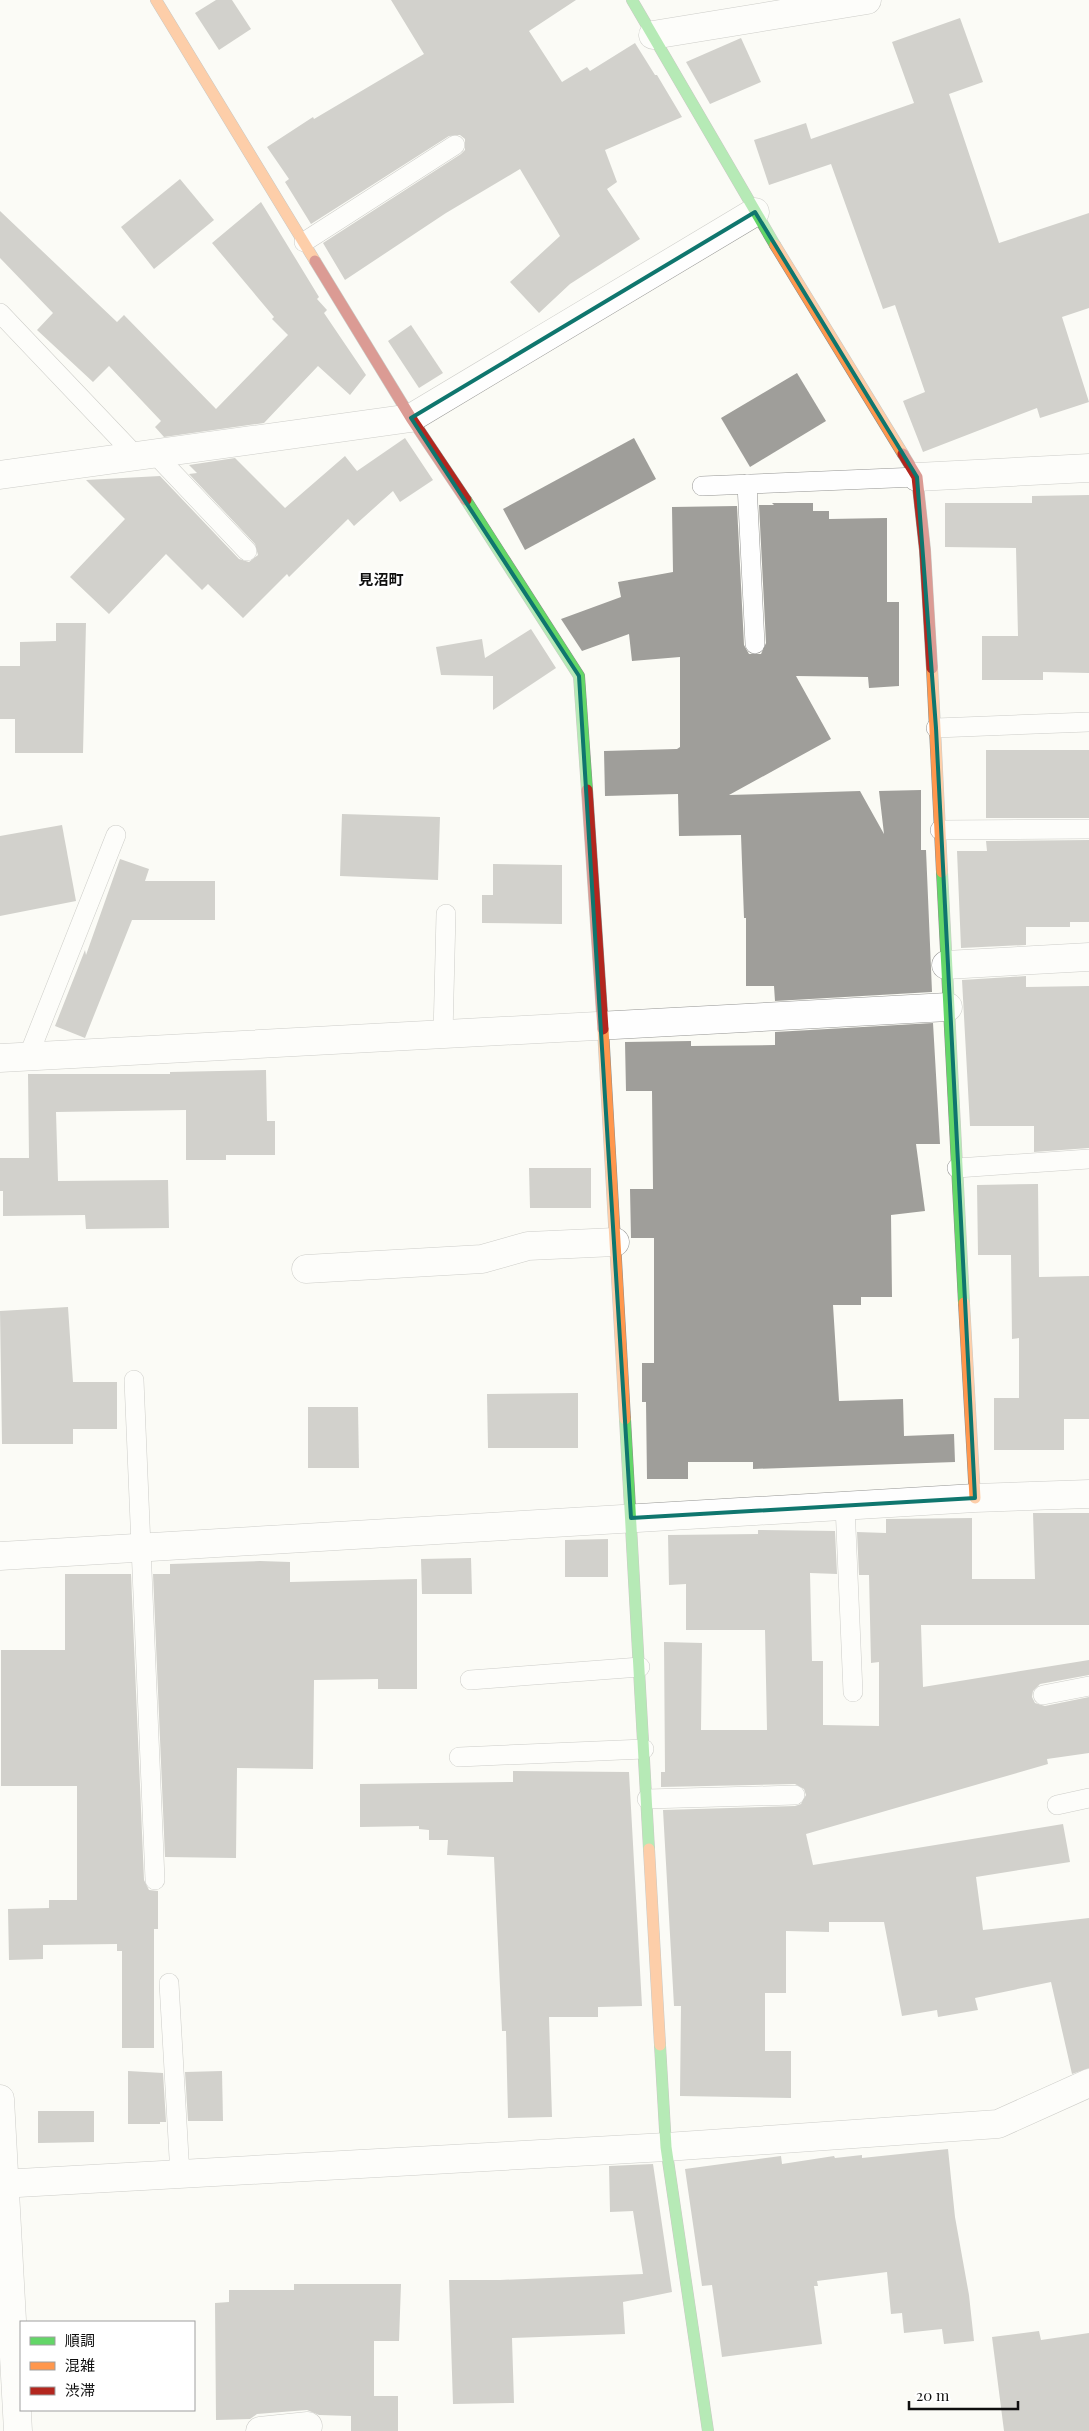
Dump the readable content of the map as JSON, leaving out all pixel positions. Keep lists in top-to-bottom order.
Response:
{
  "districts": ["見沼町"],
  "legend": ["順調", "混雑", "渋滞"],
  "scale_bar": "20 m"
}
